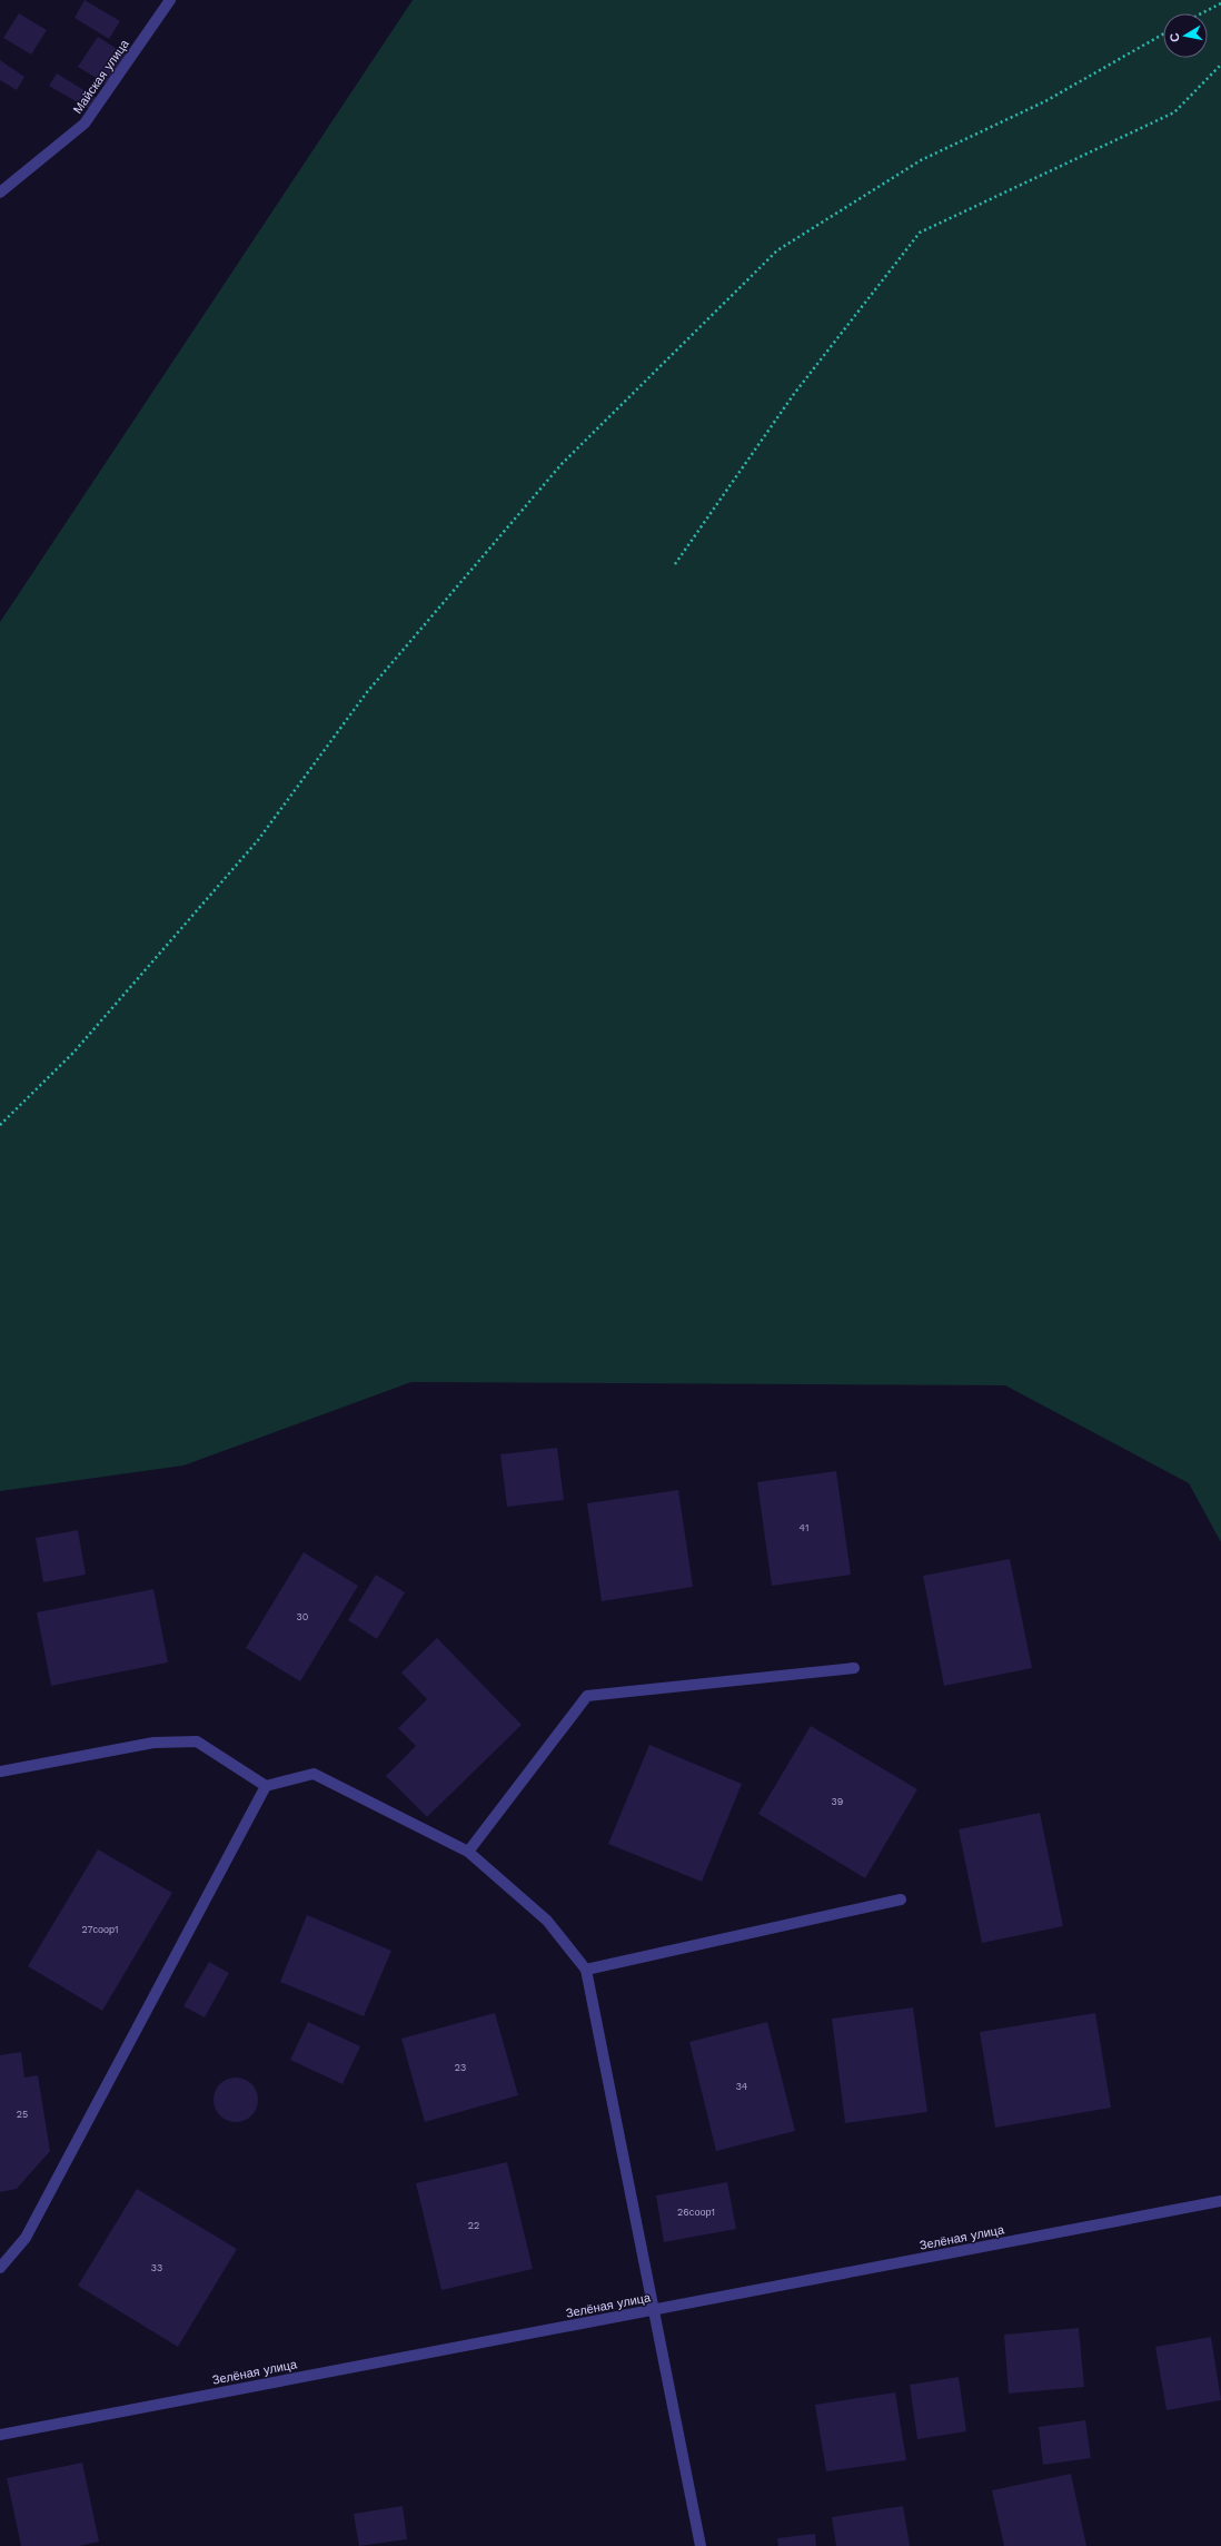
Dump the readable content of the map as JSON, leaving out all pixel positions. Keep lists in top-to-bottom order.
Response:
{
  "streets": {
    "street": ["Майская улица", "Зелёная улица"]
  },
  "house_numbers": [
    "41",
    "30",
    "39",
    "27соор1",
    "23",
    "34",
    "25",
    "26соор1",
    "22",
    "33"
  ],
  "north": "left"
}
